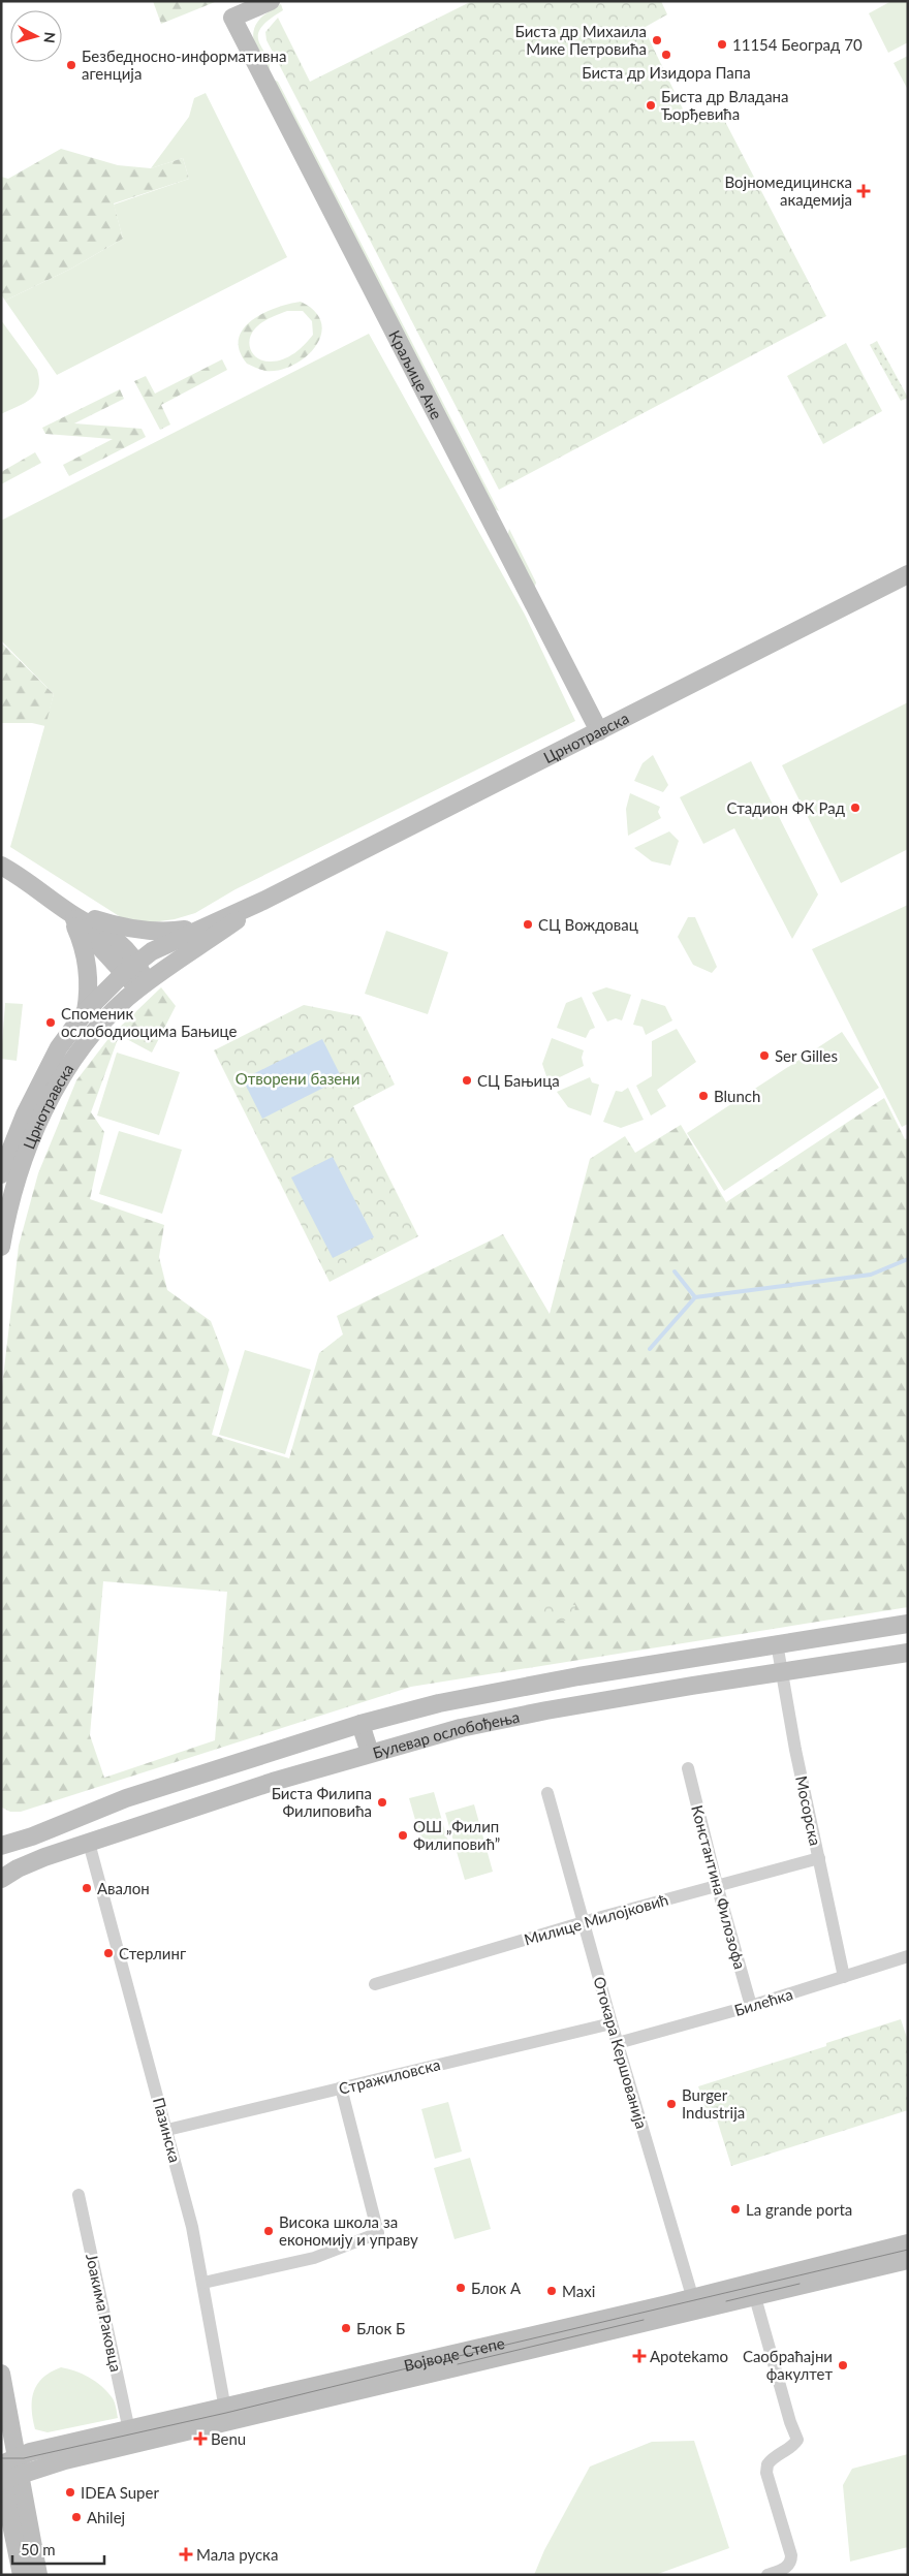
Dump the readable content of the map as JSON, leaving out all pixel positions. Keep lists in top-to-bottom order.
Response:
{
  "streets": {
    "main road": [
      "Краљице Ане",
      "Црнотравска",
      "Булевар ослобођења",
      "Војводе Степе"
    ],
    "street": [
      "Мосорска",
      "Константина Филозофа",
      "Милице Милојковић",
      "Билећка",
      "Отокара Кершованија",
      "Стражиловска",
      "Пазинска",
      "Јоакима Раковца"
    ]
  },
  "crossings": [
    ["Краљице Ане", "Црнотравска"],
    ["Булевар ослобођења", "Мосорска"],
    ["Булевар ослобођења", "Пазинска"],
    ["Мосорска", "Милице Милојковић"],
    ["Мосорска", "Билећка"],
    ["Константина Филозофа", "Милице Милојковић"],
    ["Константина Филозофа", "Билећка"],
    ["Милице Милојковић", "Отокара Кершованија"],
    ["Билећка", "Отокара Кершованија"],
    ["Отокара Кершованија", "Стражиловска"],
    ["Отокара Кершованија", "Војводе Степе"],
    ["Стражиловска", "Пазинска"],
    ["Пазинска", "Војводе Степе"],
    ["Јоакима Раковца", "Војводе Степе"]
  ],
  "parks": ["Отворени базени"],
  "places": {
    "other": [
      "Биста др Михаила Мике Петровића",
      "11154 Београд 70",
      "Биста др Изидора Папа",
      "Безбедносно-информативна агенција",
      "Биста др Владана Ђорђевића",
      "Стадион ФК Рад",
      "СЦ Вождовац",
      "Споменик ослободиоцима Бањице",
      "Ser Gilles",
      "СЦ Бањица",
      "Blunch",
      "Биста Филипа Филиповића",
      "ОШ „Филип Филиповић”",
      "Авалон",
      "Стерлинг",
      "Burger Industrija",
      "La grande porta",
      "Висока школа за економију и управу",
      "Блок А",
      "Maxi",
      "Блок Б",
      "Саобраћајни факултет",
      "IDEA Super",
      "Ahilej"
    ],
    "health": [
      "Војномедицинска академија",
      "Apotekamo",
      "Benu",
      "Мала руска"
    ]
  },
  "scale_bar": "50 m",
  "north": "right"
}
